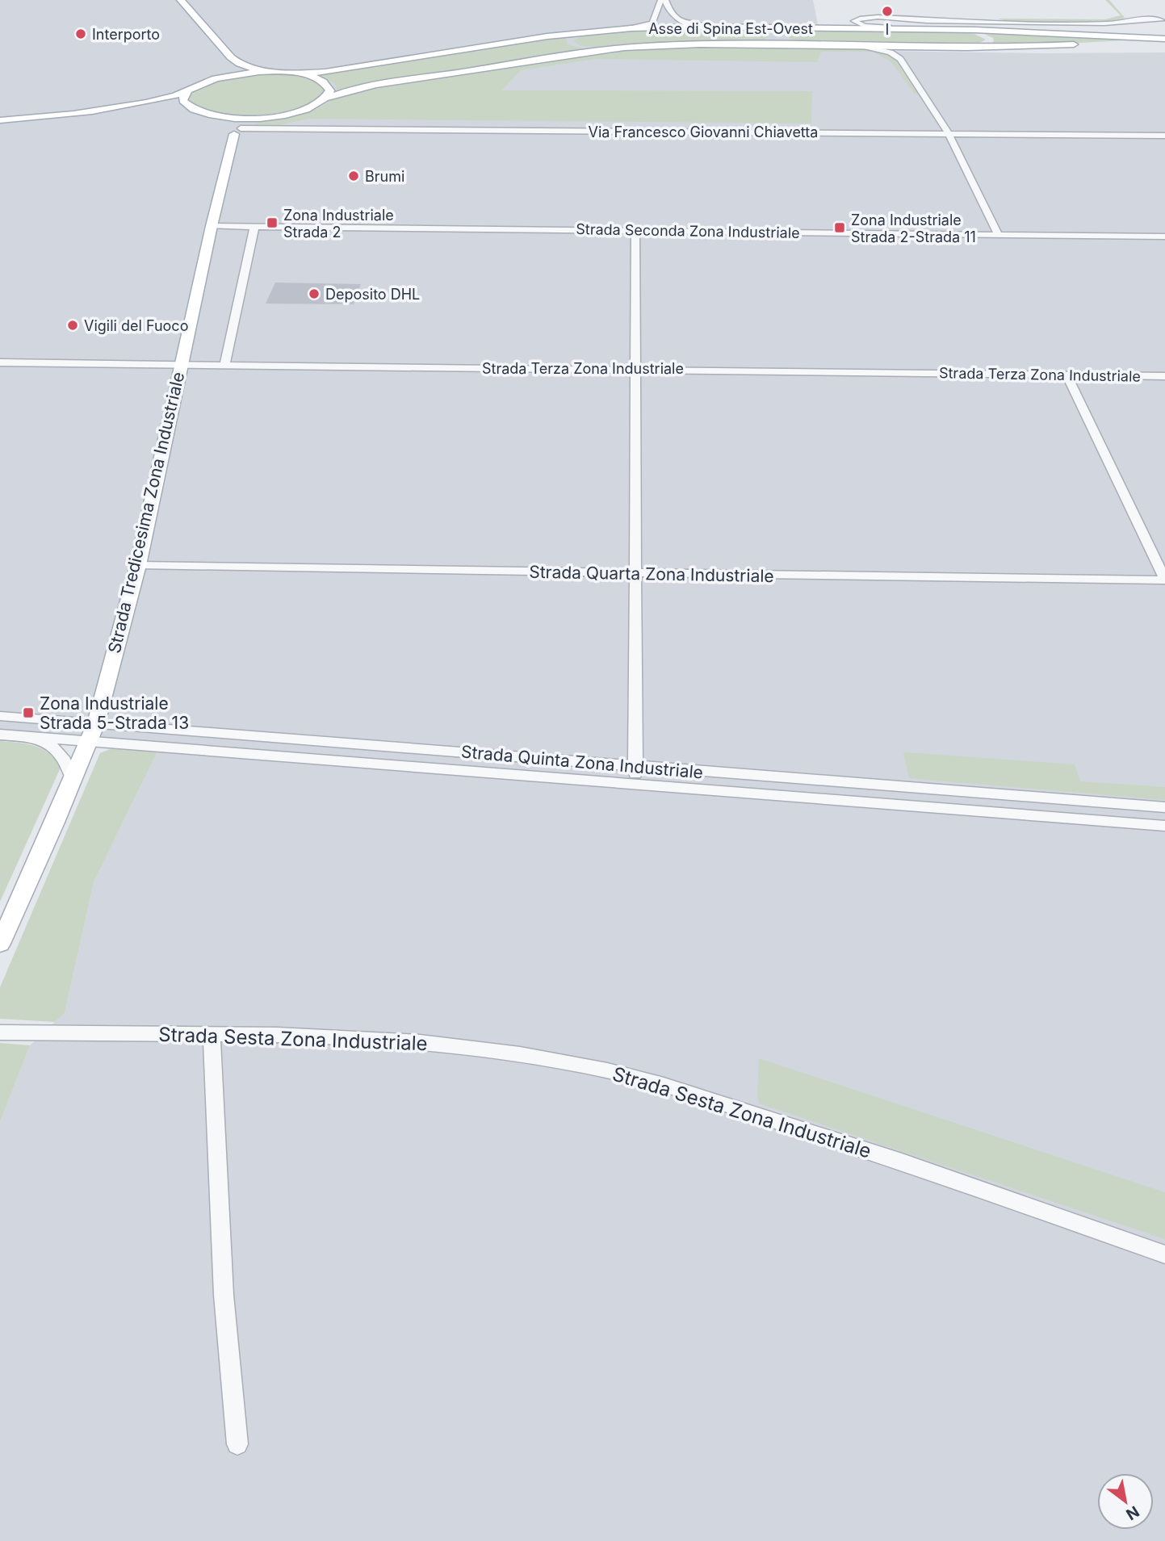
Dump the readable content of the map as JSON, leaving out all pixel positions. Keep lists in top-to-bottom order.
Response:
{
  "streets": {
    "main road": ["Asse di Spina Est-Ovest", "Strada Tredicesima Zona Industriale"],
    "street": [
      "Via Francesco Giovanni Chiavetta",
      "Strada Seconda Zona Industriale",
      "Strada Terza Zona Industriale",
      "Strada Quarta Zona Industriale",
      "Strada Quinta Zona Industriale",
      "Strada Sesta Zona Industriale"
    ]
  },
  "crossings": [
    ["Via Francesco Giovanni Chiavetta", "Strada Tredicesima Zona Industriale"],
    ["Strada Seconda Zona Industriale", "Strada Tredicesima Zona Industriale"],
    ["Strada Terza Zona Industriale", "Strada Tredicesima Zona Industriale"],
    ["Strada Tredicesima Zona Industriale", "Strada Quarta Zona Industriale"],
    ["Strada Tredicesima Zona Industriale", "Strada Quinta Zona Industriale"]
  ],
  "places": {
    "other": [
      "I",
      "Interporto",
      "Brumi",
      "Deposito DHL",
      "Vigili del Fuoco"
    ],
    "transit": ["Zona Industriale Strada 2", "Zona Industriale Strada 2-Strada 11", "Zona Industriale Strada 5-Strada 13"]
  },
  "north": "bottom right"
}
